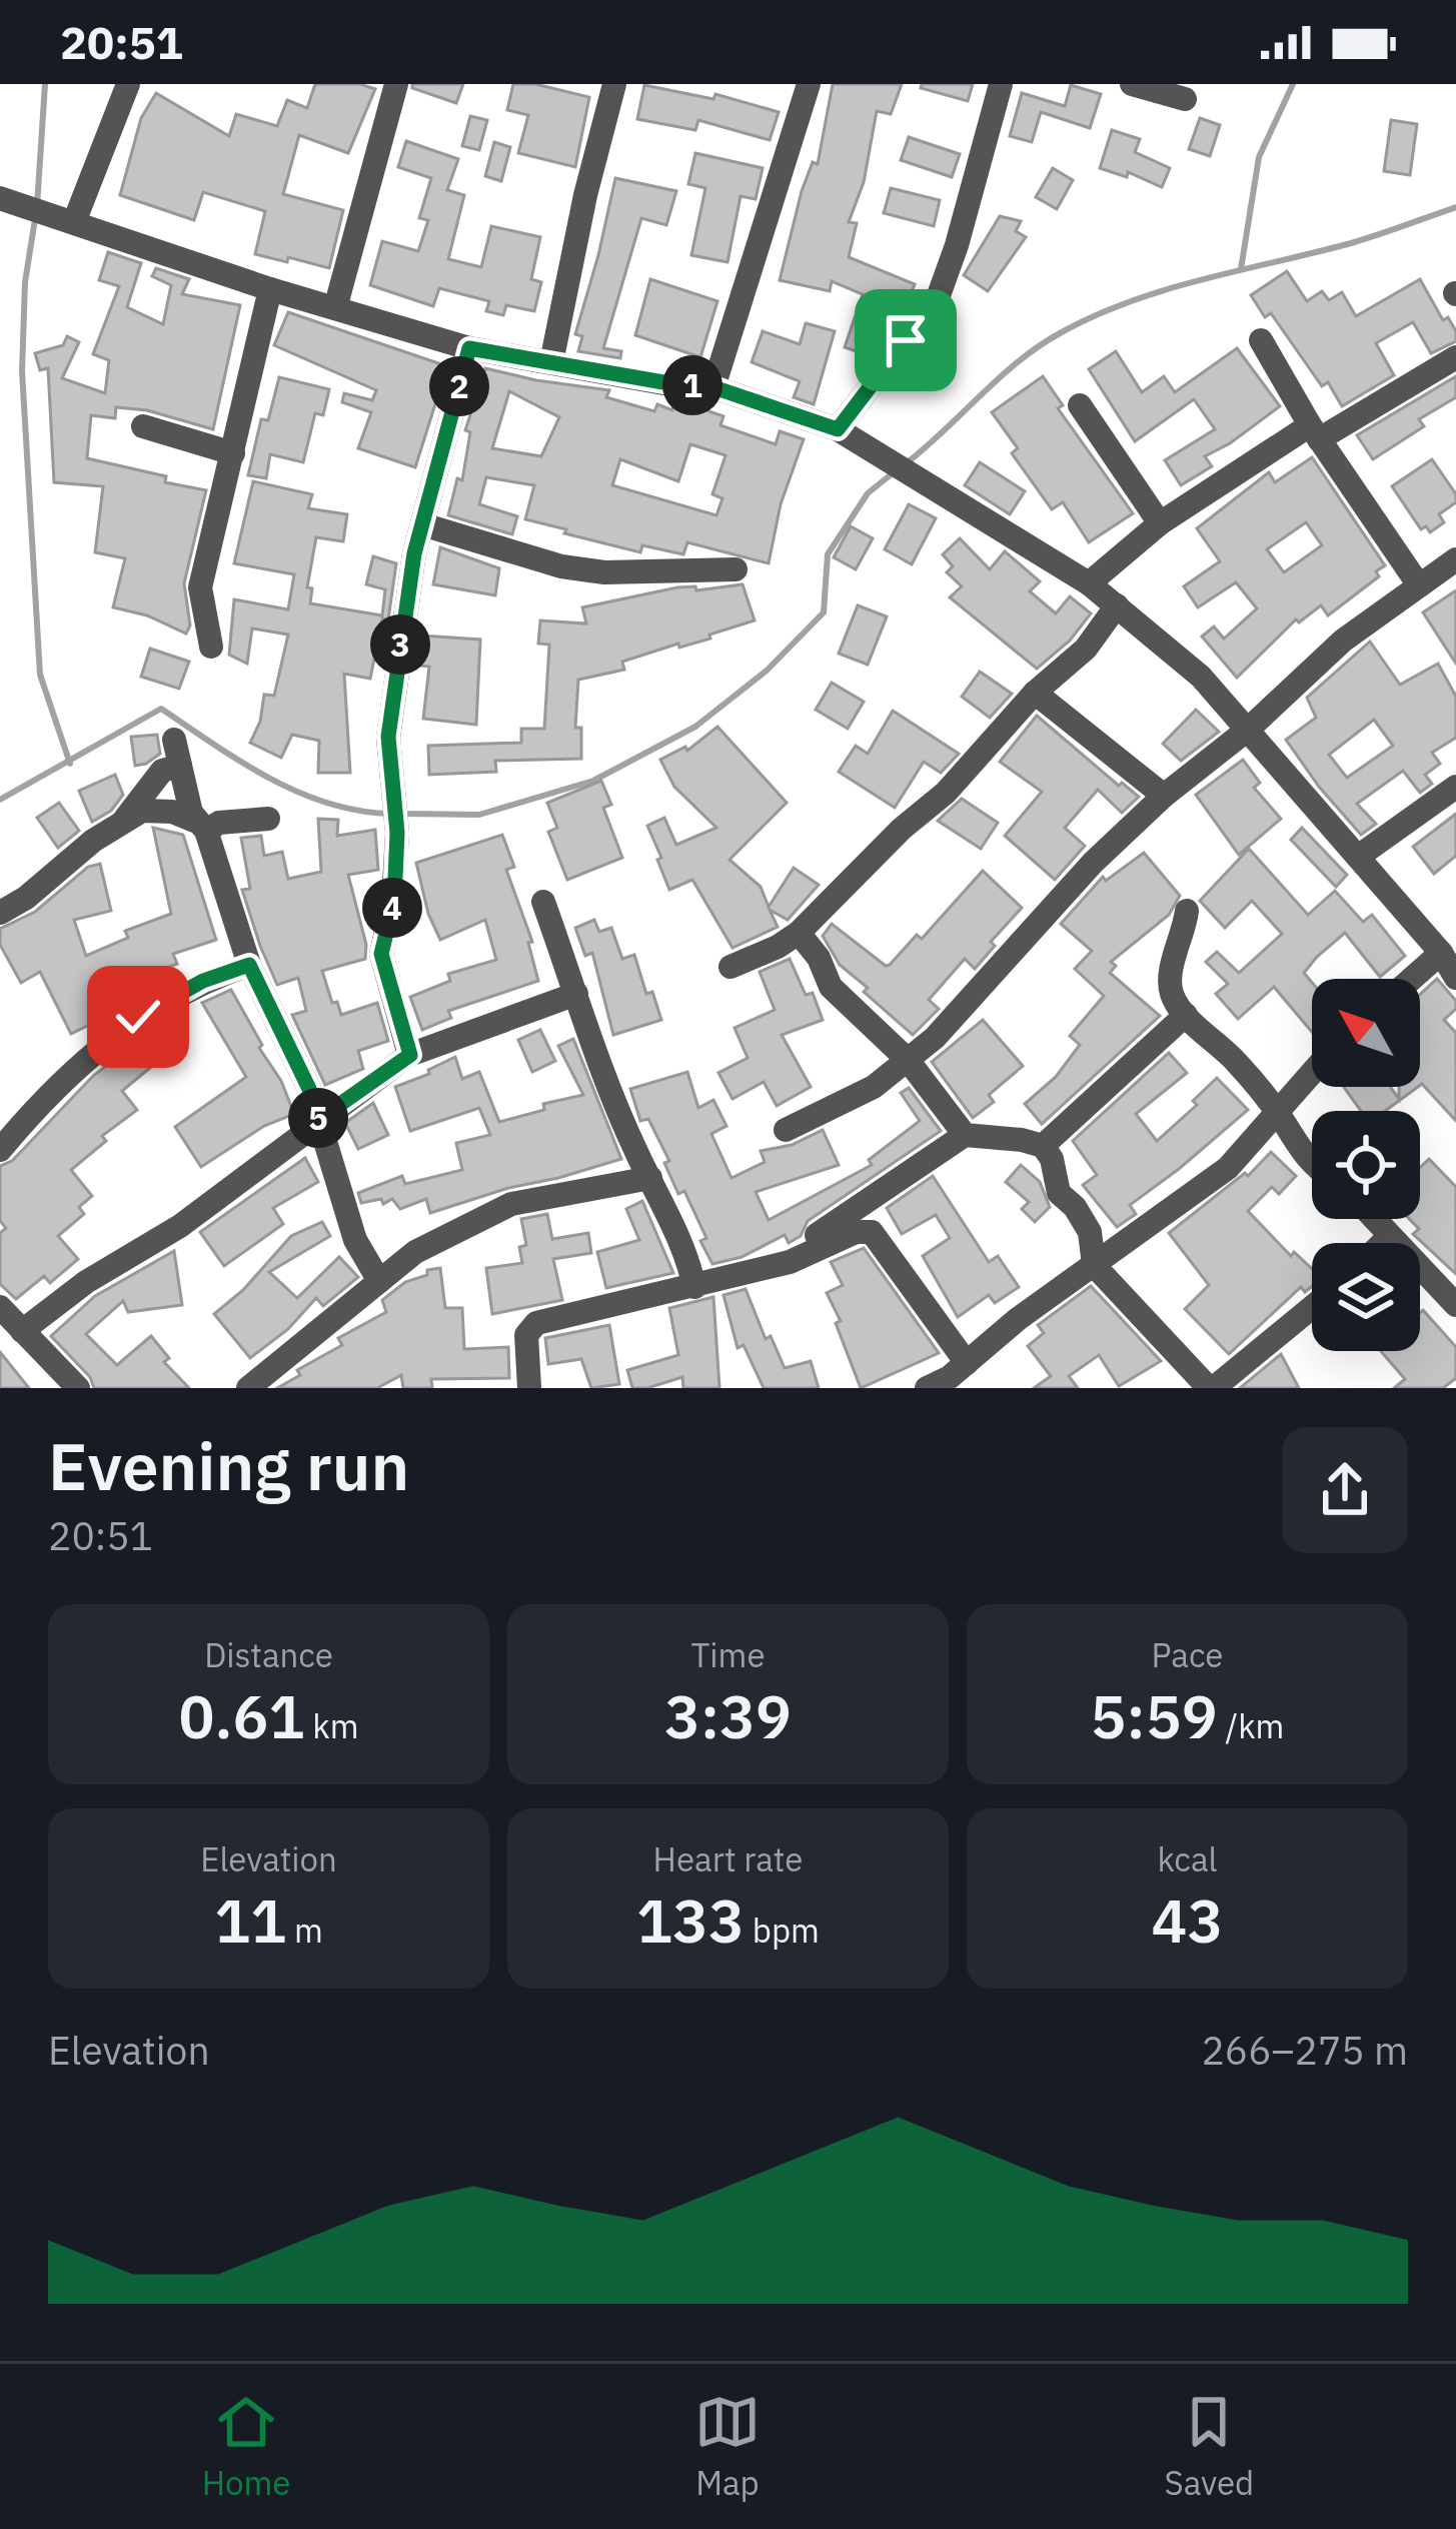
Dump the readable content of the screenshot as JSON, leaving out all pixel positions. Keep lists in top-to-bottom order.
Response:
{
  "north": "top left",
  "page": {
    "status": "20:51",
    "pins": [
      "1",
      "2",
      "3",
      "4",
      "5"
    ],
    "heading": ["Evening run", "20:51"],
    "stats": [
      ["Distance", "0.61 km"],
      ["Time", "3:39"],
      ["Pace", "5:59 /km"],
      ["Elevation", "11 m"],
      ["Heart rate", "133 bpm"],
      ["kcal", "43"]
    ],
    "chart": ["Elevation", "266–275 m"],
    "tabs": ["Home", "Map", "Saved"]
  }
}
